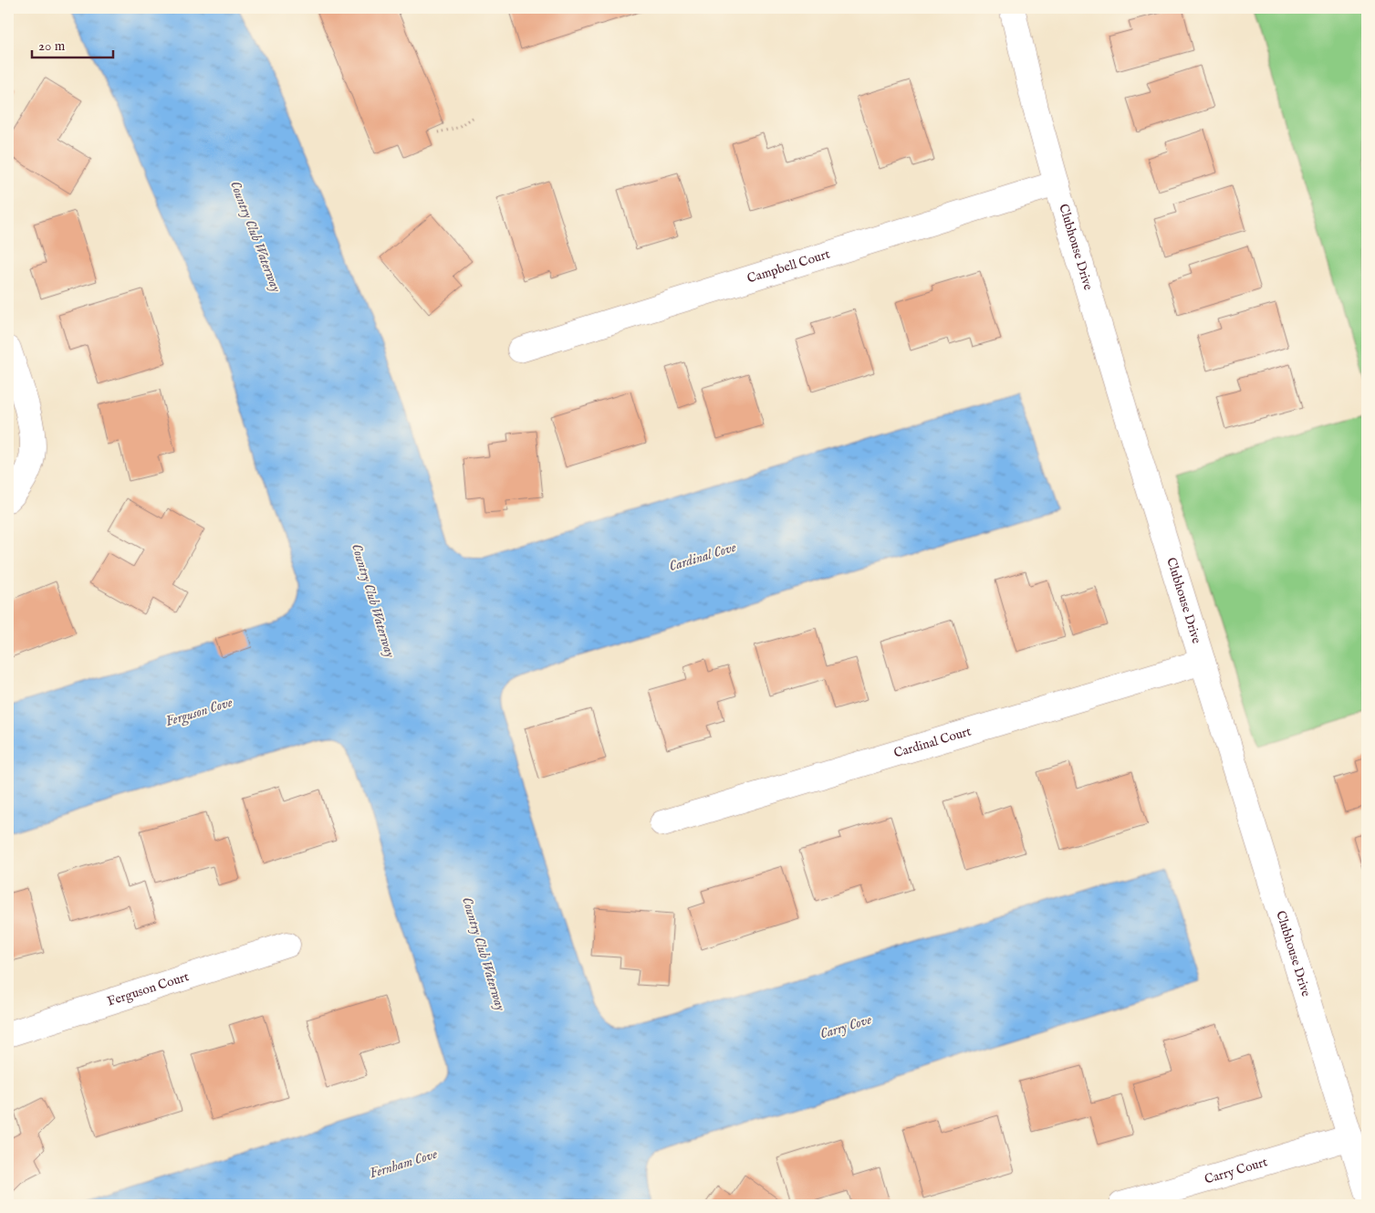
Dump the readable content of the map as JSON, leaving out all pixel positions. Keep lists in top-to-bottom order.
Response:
{
  "streets": {
    "street": [
      "Clubhouse Drive",
      "Campbell Court",
      "Cardinal Court",
      "Ferguson Court",
      "Carry Court"
    ]
  },
  "crossings": [
    ["Clubhouse Drive", "Campbell Court"],
    ["Clubhouse Drive", "Cardinal Court"],
    ["Clubhouse Drive", "Carry Court"]
  ],
  "water": [
    "Country Club Waterway",
    "Cardinal Cove",
    "Ferguson Cove",
    "Carry Cove",
    "Fernham Cove"
  ],
  "scale_bar": "20 m"
}
